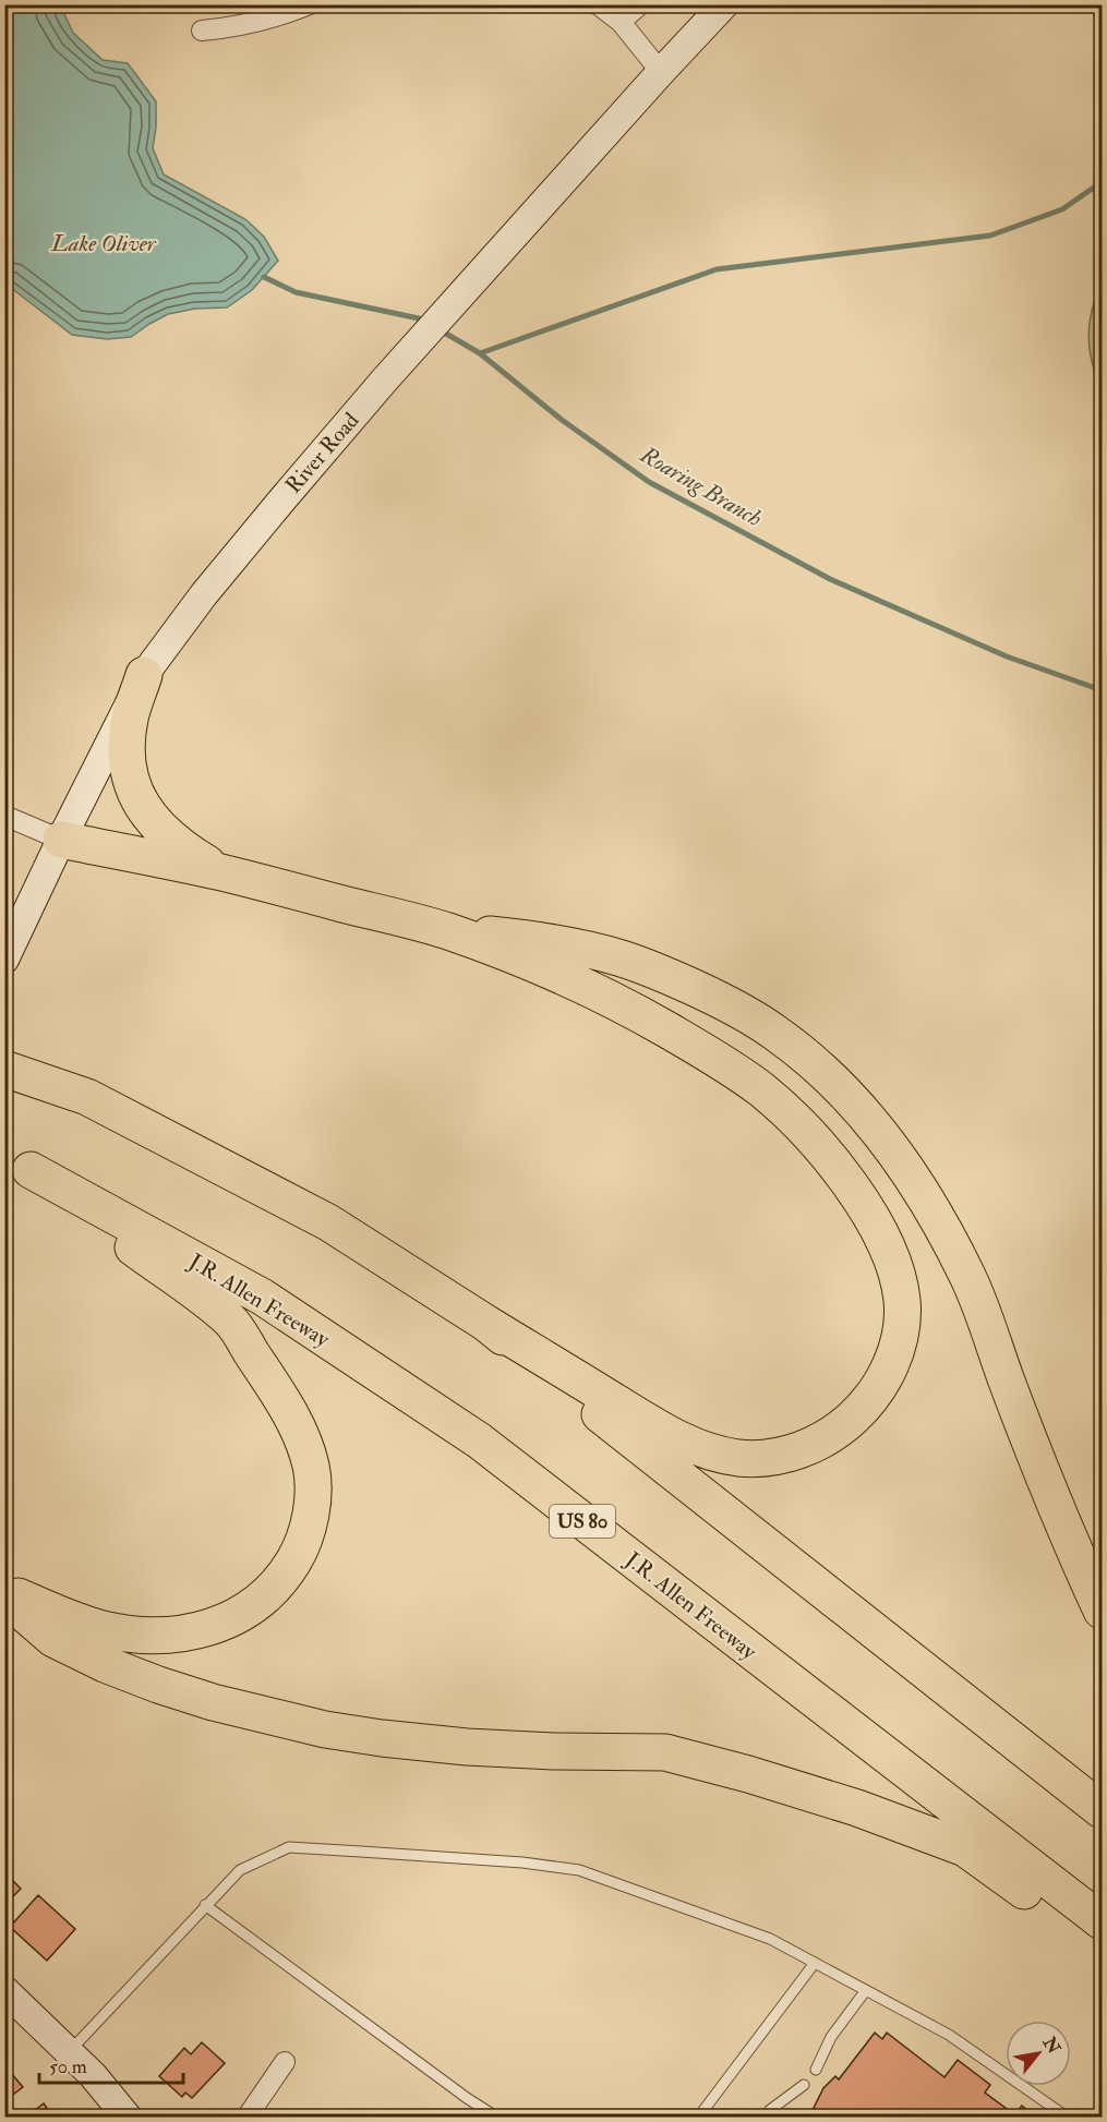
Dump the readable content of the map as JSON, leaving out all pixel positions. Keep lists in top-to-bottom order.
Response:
{
  "streets": {
    "highway": ["J.R. Allen Freeway", "US 80"],
    "main road": ["River Road"]
  },
  "water": ["Lake Oliver", "Roaring Branch"],
  "scale_bar": "50 m",
  "north": "top right"
}
